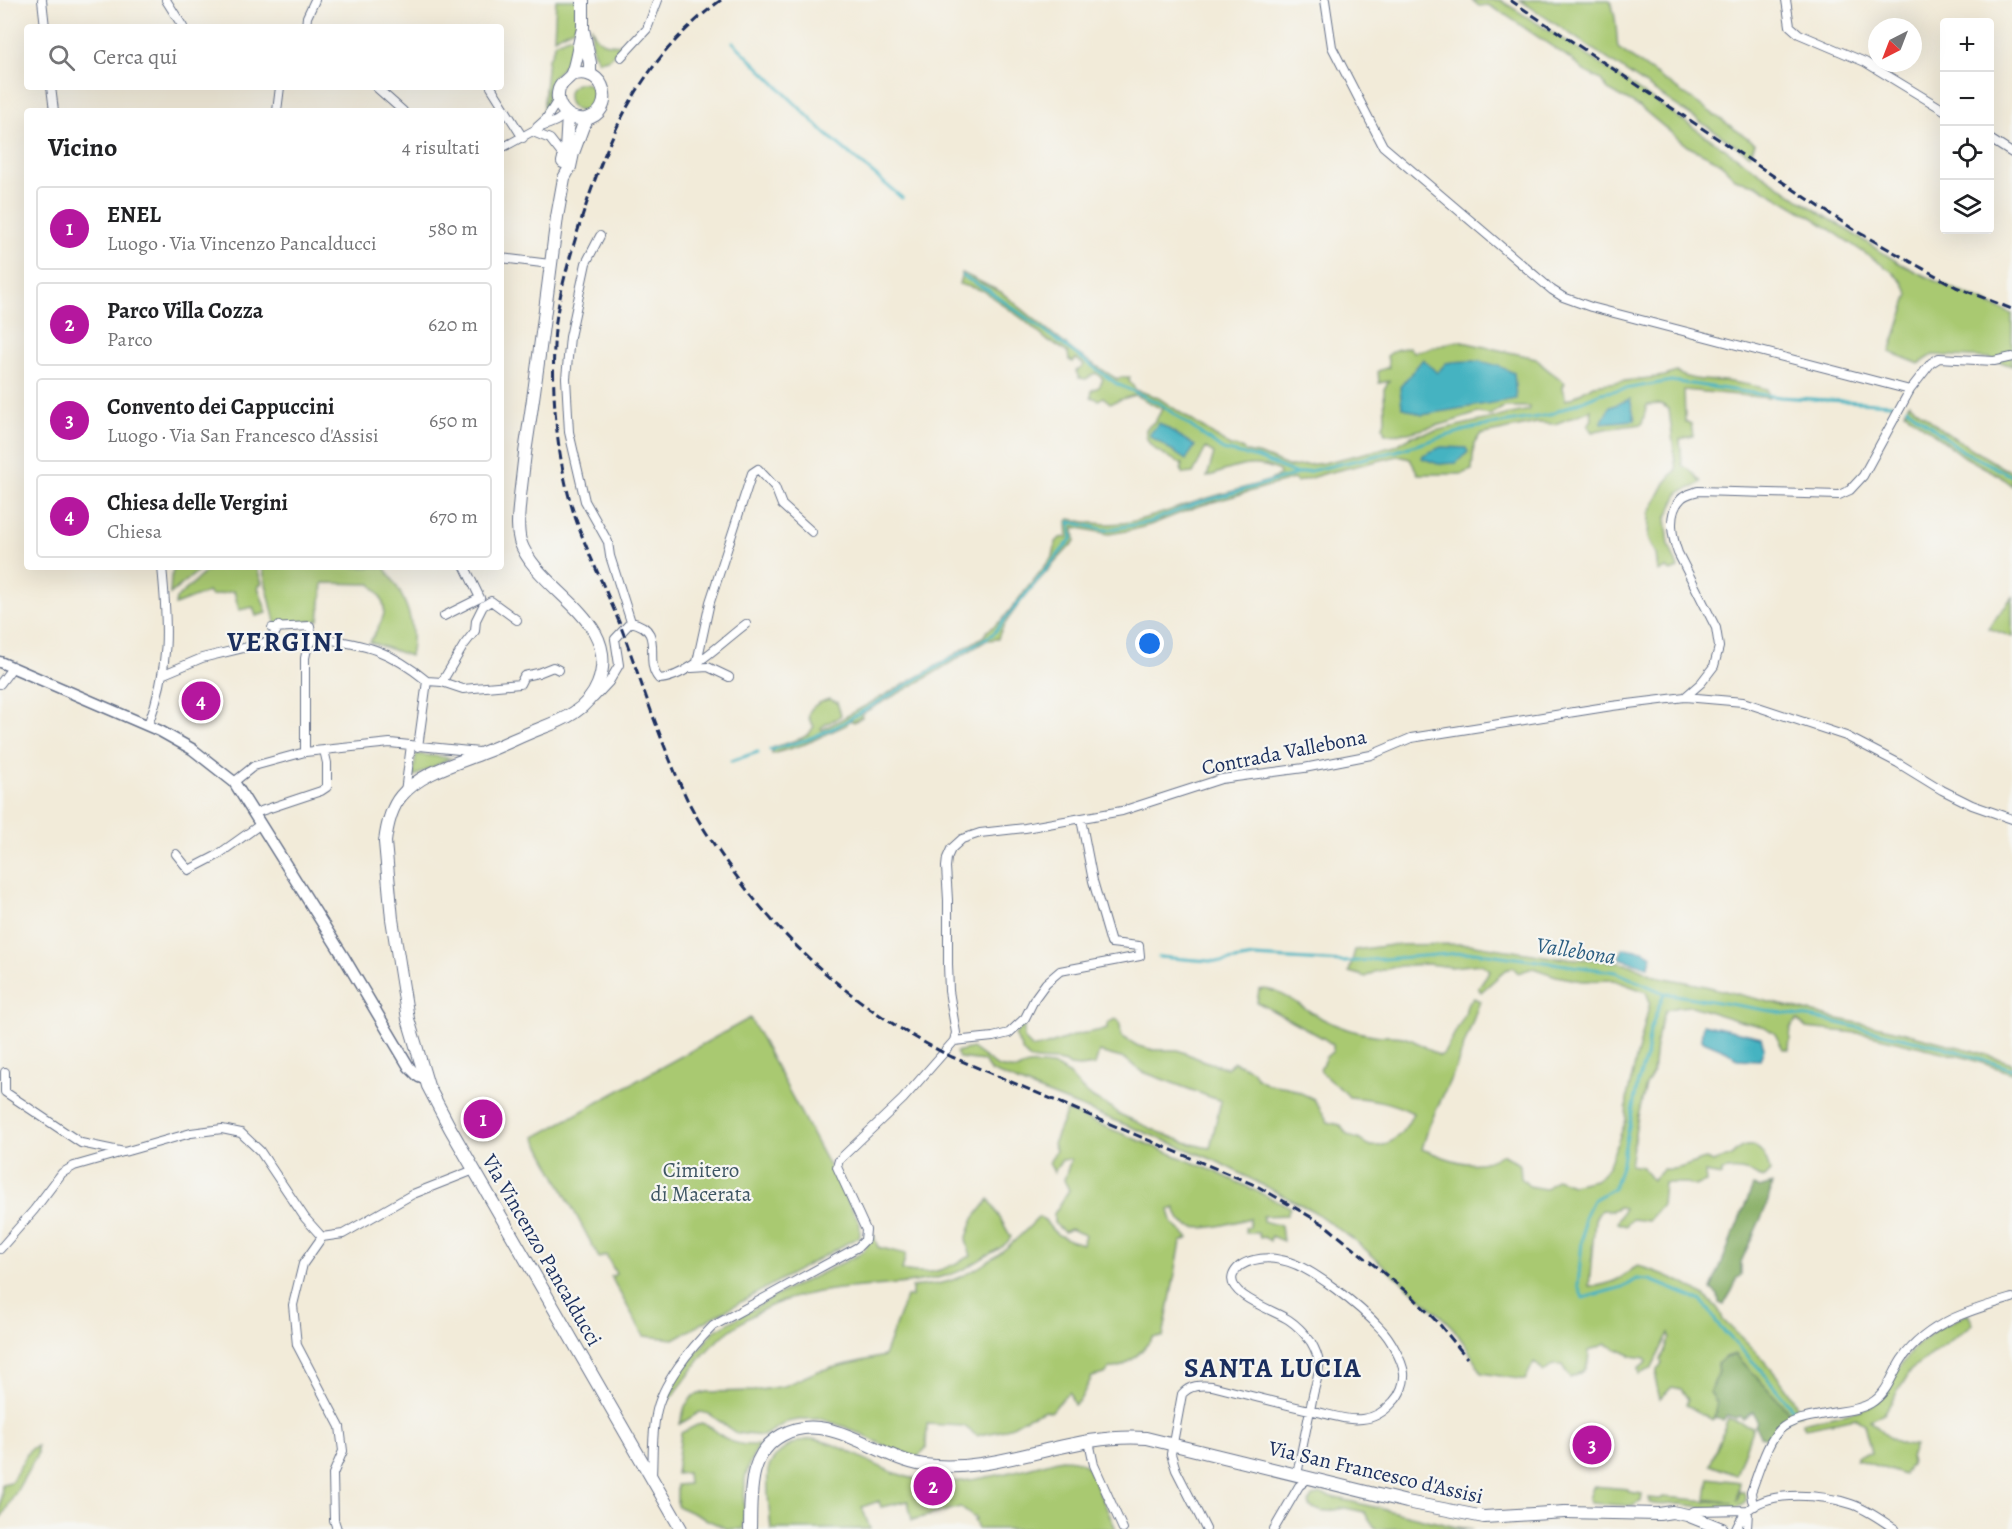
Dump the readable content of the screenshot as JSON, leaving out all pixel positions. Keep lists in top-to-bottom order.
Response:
{
  "streets": {
    "main road": ["Via Vincenzo Pancalducci", "Via San Francesco d'Assisi"],
    "street": ["Contrada Vallebona"]
  },
  "districts": ["VERGINI", "SANTA LUCIA"],
  "water": ["Vallebona"],
  "parks": ["Cimitero di Macerata"],
  "north": "bottom left",
  "page": {
    "map_buttons": ["+", "−"],
    "search": "Cerca qui",
    "heading": ["Vicino", "4 risultati"],
    "list": [
      {
        "mark": "1",
        "name": "ENEL",
        "note": "Luogo · Via Vincenzo Pancalducci",
        "value": "580 m"
      },
      {
        "mark": "2",
        "name": "Parco Villa Cozza",
        "note": "Parco",
        "value": "620 m"
      },
      {
        "mark": "3",
        "name": "Convento dei Cappuccini",
        "note": "Luogo · Via San Francesco d'Assisi",
        "value": "650 m"
      },
      {
        "mark": "4",
        "name": "Chiesa delle Vergini",
        "note": "Chiesa",
        "value": "670 m"
      }
    ],
    "pins": [
      "4",
      "1",
      "3",
      "2"
    ]
  }
}
